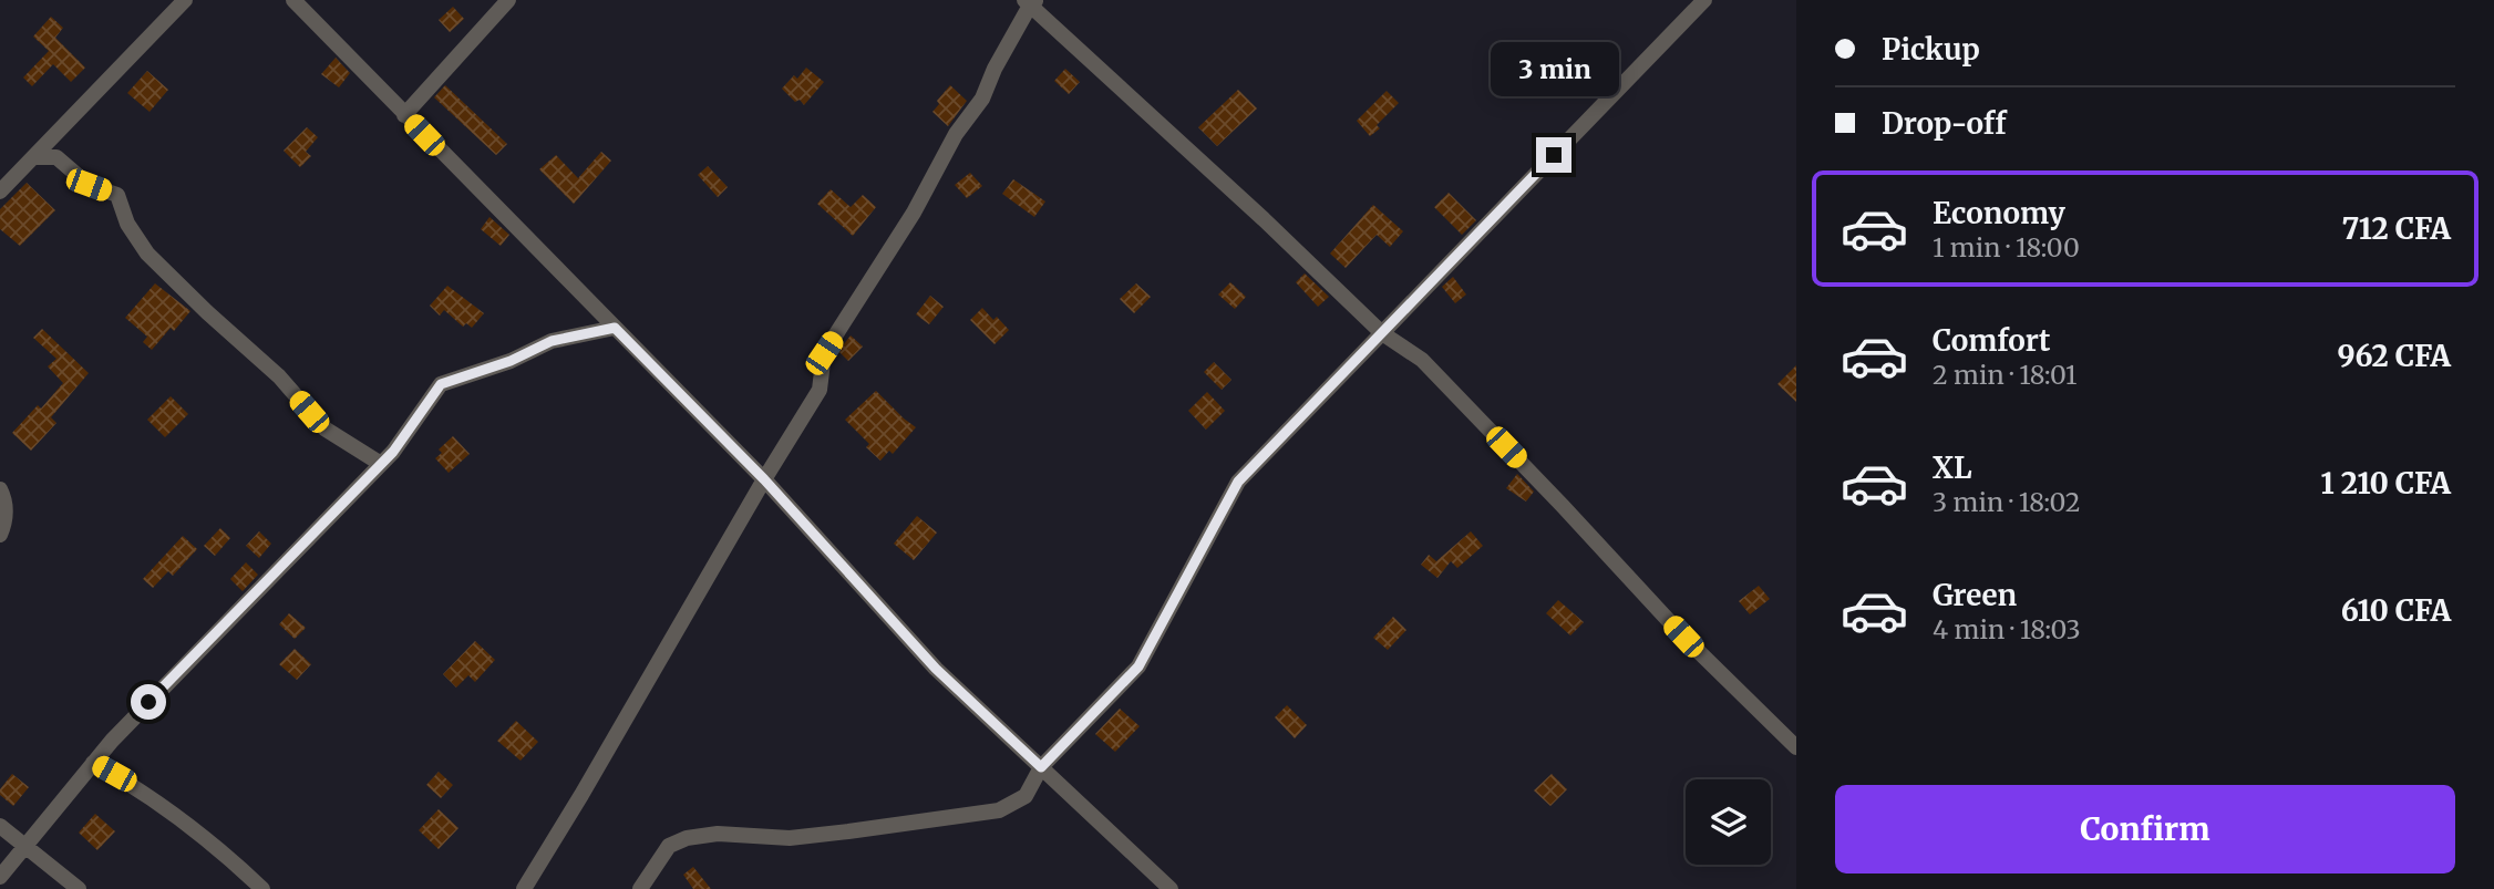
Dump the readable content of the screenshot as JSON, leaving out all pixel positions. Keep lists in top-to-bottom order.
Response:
{
  "page": {
    "banner": ["Pickup", "Drop-off"],
    "bubble": "3 min",
    "list": [
      {
        "name": "Economy",
        "note": "1 min · 18:00",
        "value": "712 CFA"
      },
      {
        "name": "Comfort",
        "note": "2 min · 18:01",
        "value": "962 CFA"
      },
      {
        "name": "XL",
        "note": "3 min · 18:02",
        "value": "1 210 CFA"
      },
      {
        "name": "Green",
        "note": "4 min · 18:03",
        "value": "610 CFA"
      }
    ],
    "buttons": "Confirm"
  }
}
